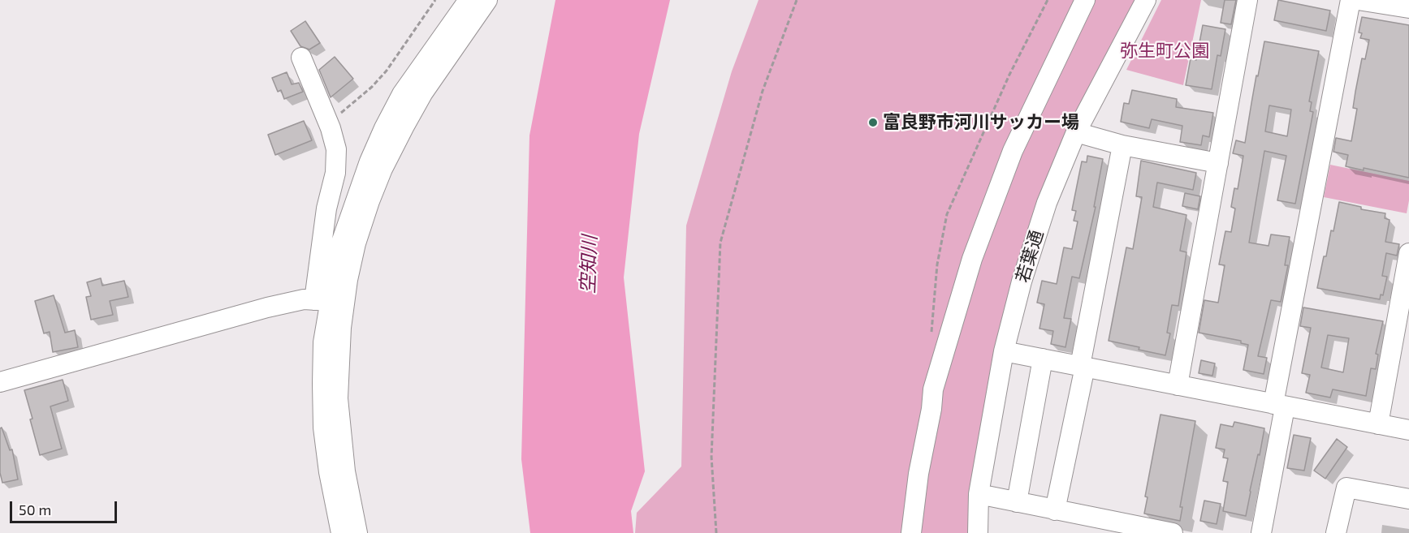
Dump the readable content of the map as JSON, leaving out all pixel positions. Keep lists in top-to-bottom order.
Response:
{
  "streets": {
    "street": ["若葉通"]
  },
  "water": ["空知川"],
  "parks": ["弥生町公園"],
  "places": ["富良野市河川サッカー場"],
  "scale_bar": "50 m"
}
